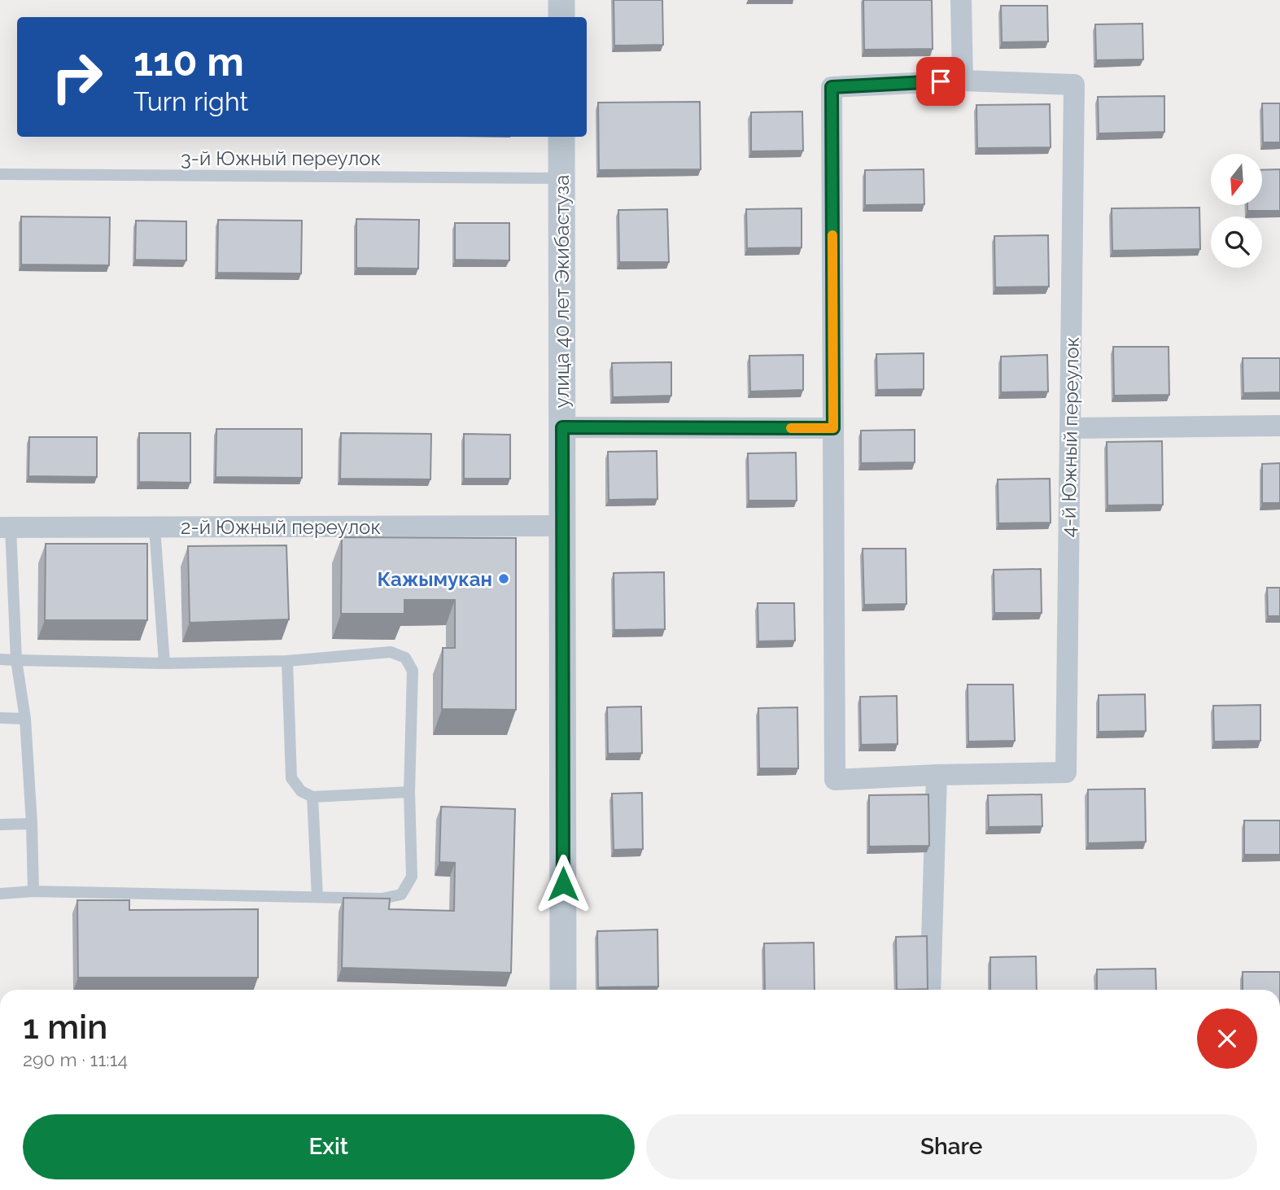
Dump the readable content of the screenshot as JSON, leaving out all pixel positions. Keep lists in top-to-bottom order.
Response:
{
  "streets": {
    "street": ["улица 40 лет Экибастуза", "4-й Южный переулок", "2-й Южный переулок"],
    "lane": ["3-й Южный переулок"]
  },
  "crossings": [
    ["3-й Южный переулок", "улица 40 лет Экибастуза"],
    ["улица 40 лет Экибастуза", "2-й Южный переулок"]
  ],
  "places": ["Кажымукан"],
  "north": "bottom",
  "page": {
    "turn": ["110 m", "Turn right"],
    "heading": ["1 min", "290 m · 11:14"],
    "buttons": ["Exit", "Share"]
  }
}
